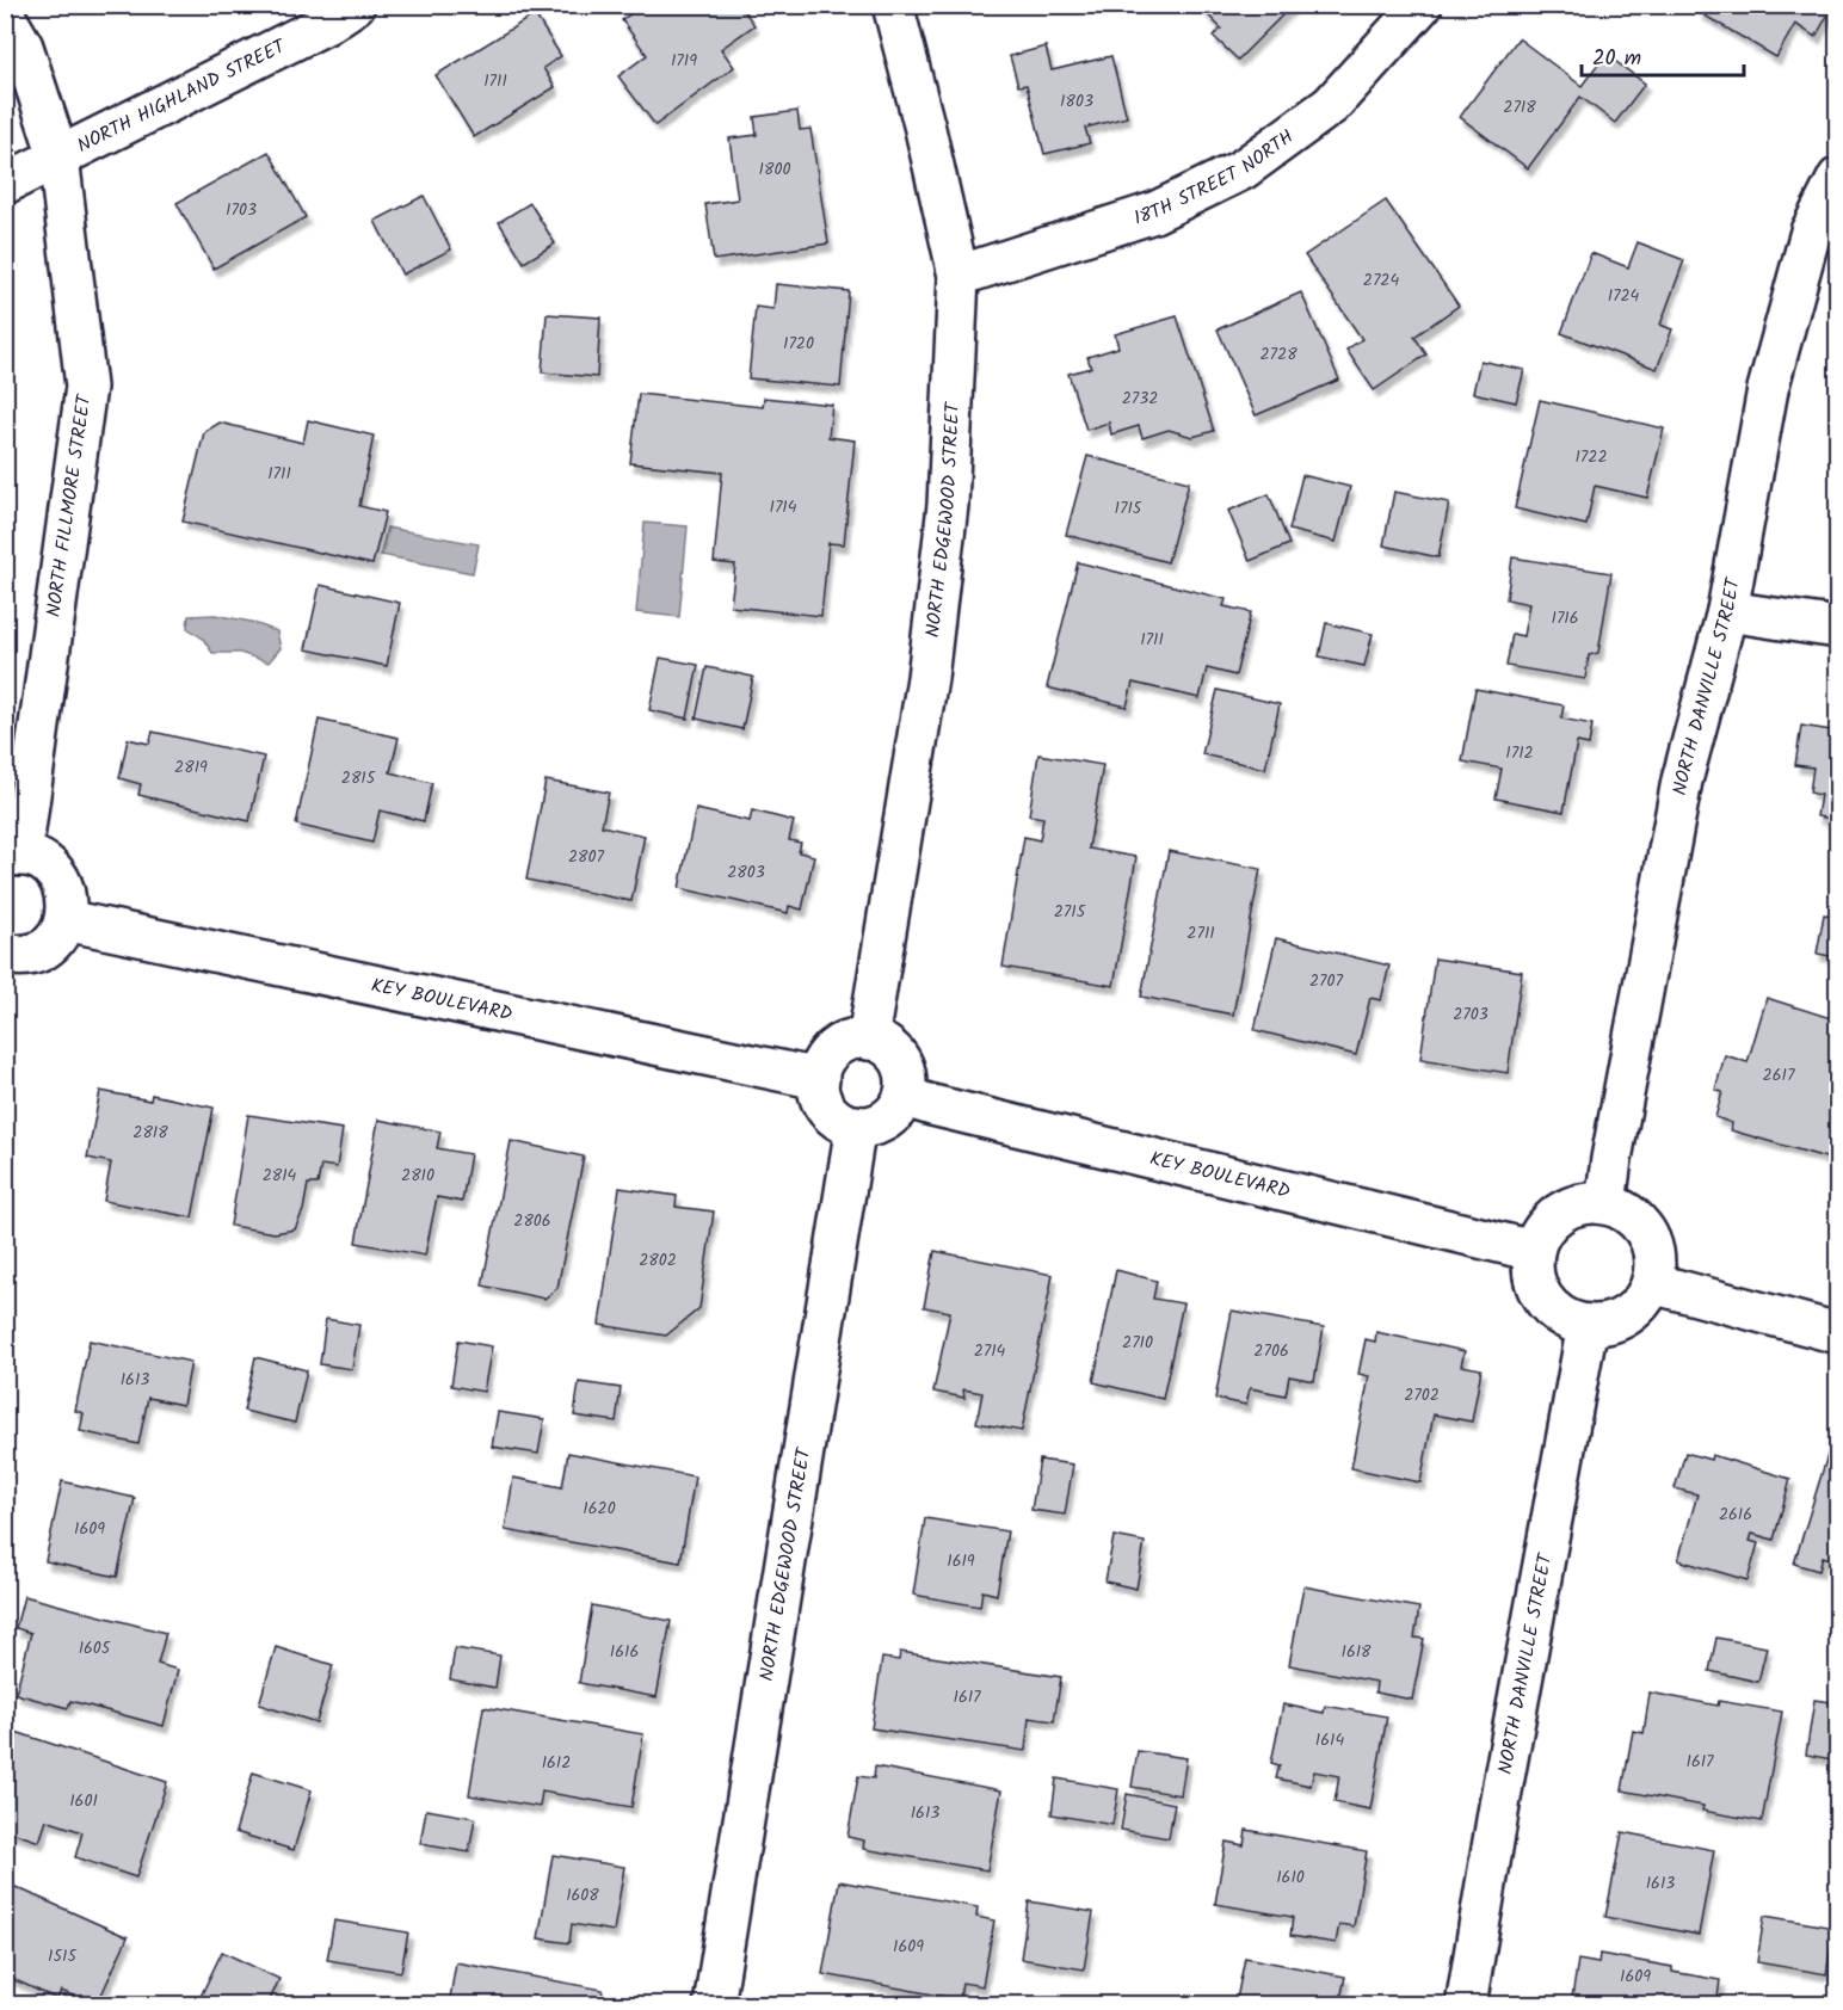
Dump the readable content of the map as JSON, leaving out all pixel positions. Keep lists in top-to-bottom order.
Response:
{
  "streets": {
    "street": [
      "NORTH HIGHLAND STREET",
      "18TH STREET NORTH",
      "NORTH FILLMORE STREET",
      "NORTH EDGEWOOD STREET",
      "NORTH DANVILLE STREET",
      "KEY BOULEVARD"
    ]
  },
  "crossings": [
    ["NORTH HIGHLAND STREET", "NORTH FILLMORE STREET"],
    ["18TH STREET NORTH", "NORTH EDGEWOOD STREET"],
    ["NORTH EDGEWOOD STREET", "KEY BOULEVARD"],
    ["NORTH DANVILLE STREET", "KEY BOULEVARD"]
  ],
  "house_numbers": [
    "1719",
    "1711",
    "1803",
    "2718",
    "1800",
    "1703",
    "2724",
    "1724",
    "1720",
    "2728",
    "2732",
    "1722",
    "1711",
    "1714",
    "1715",
    "1716",
    "1711",
    "1712",
    "2819",
    "2815",
    "2807",
    "2803",
    "2715",
    "2711",
    "2707",
    "2703",
    "2617",
    "2818",
    "2814",
    "2810",
    "2806",
    "2802",
    "2710",
    "2714",
    "2706",
    "1613",
    "2702",
    "1620",
    "2616",
    "1609",
    "1619",
    "1605",
    "1616",
    "1618",
    "1617",
    "1614",
    "1617",
    "1612",
    "1601",
    "1613",
    "1610",
    "1613",
    "1608",
    "1609",
    "1515",
    "1609"
  ],
  "scale_bar": "20 m"
}
